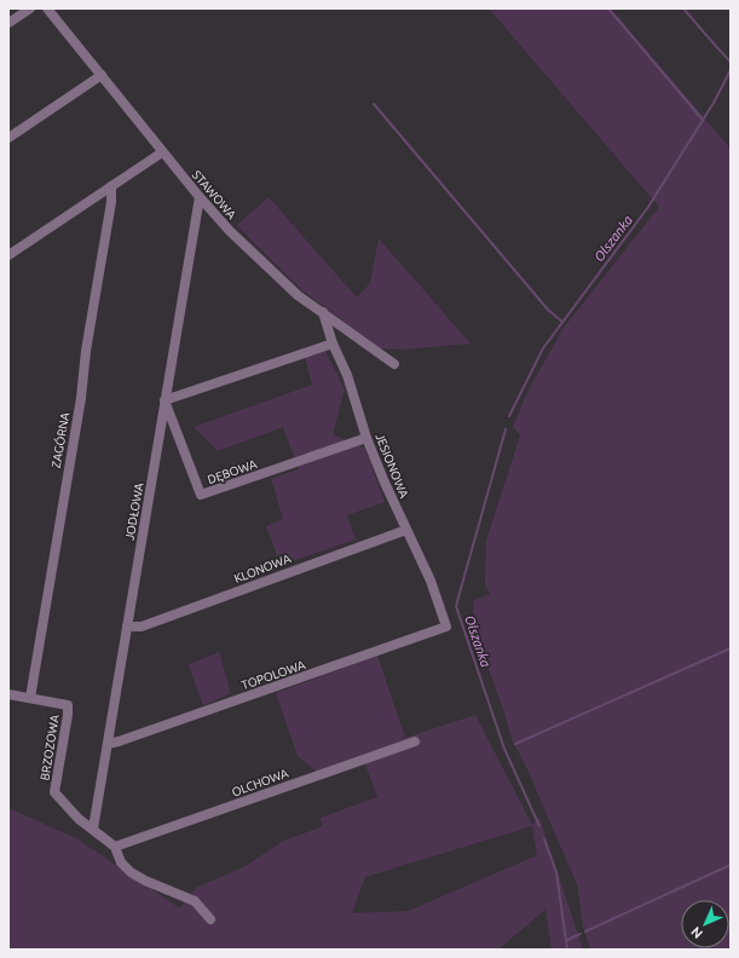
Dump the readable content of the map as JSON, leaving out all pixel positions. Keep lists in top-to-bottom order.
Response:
{
  "streets": {
    "street": [
      "STAWOWA",
      "ZAGÓRNA",
      "JESIONOWA",
      "DĘBOWA",
      "JODŁOWA",
      "KLONOWA",
      "TOPOLOWA",
      "BRZOZOWA",
      "OLCHOWA"
    ]
  },
  "crossings": [
    ["STAWOWA", "JESIONOWA"],
    ["STAWOWA", "JODŁOWA"],
    ["ZAGÓRNA", "BRZOZOWA"],
    ["JESIONOWA", "DĘBOWA"],
    ["JESIONOWA", "KLONOWA"],
    ["JESIONOWA", "TOPOLOWA"],
    ["DĘBOWA", "JODŁOWA"],
    ["JODŁOWA", "KLONOWA"],
    ["JODŁOWA", "TOPOLOWA"],
    ["JODŁOWA", "BRZOZOWA"],
    ["BRZOZOWA", "OLCHOWA"]
  ],
  "water": ["Olszanka"],
  "north": "bottom left"
}
